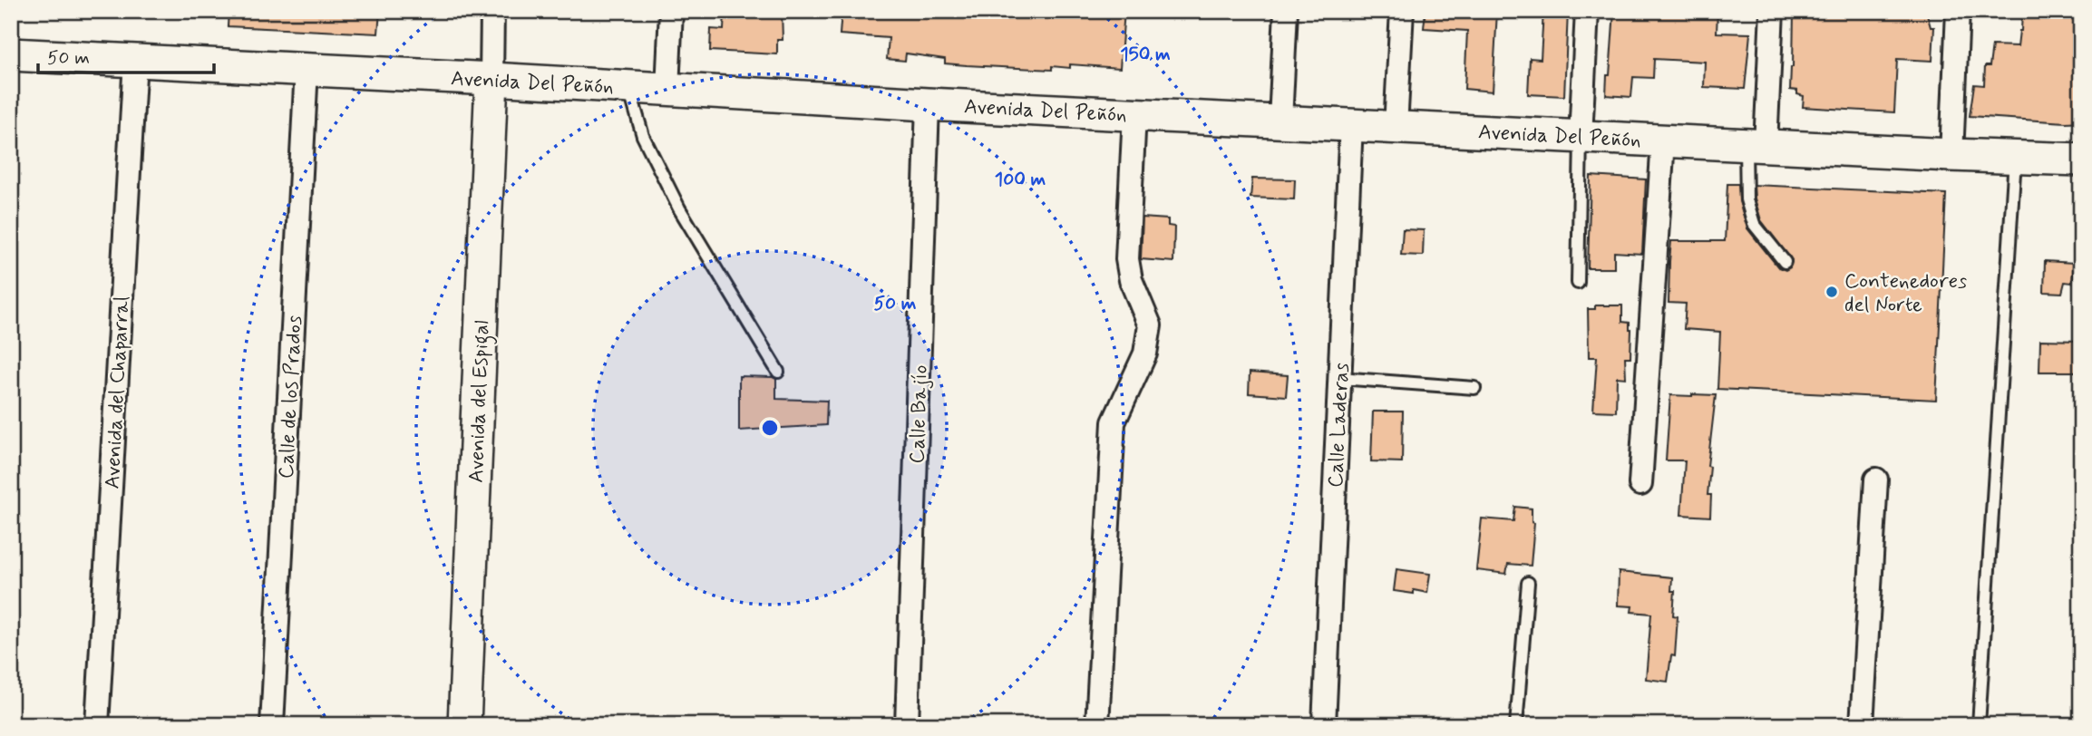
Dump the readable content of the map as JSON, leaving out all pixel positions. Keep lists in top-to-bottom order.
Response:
{
  "streets": {
    "street": [
      "Avenida Del Peñón",
      "Avenida del Chaparral",
      "Calle de los Prados",
      "Avenida del Espigal",
      "Calle Bajío",
      "Calle Laderas"
    ]
  },
  "crossings": [
    ["Avenida Del Peñón", "Avenida del Chaparral"],
    ["Avenida Del Peñón", "Calle de los Prados"],
    ["Avenida Del Peñón", "Avenida del Espigal"],
    ["Avenida Del Peñón", "Calle Bajío"],
    ["Avenida Del Peñón", "Calle Laderas"]
  ],
  "places": ["Contenedores del Norte"],
  "scale_bar": "50 m",
  "rings": ["150 m", "100 m", "50 m"]
}
